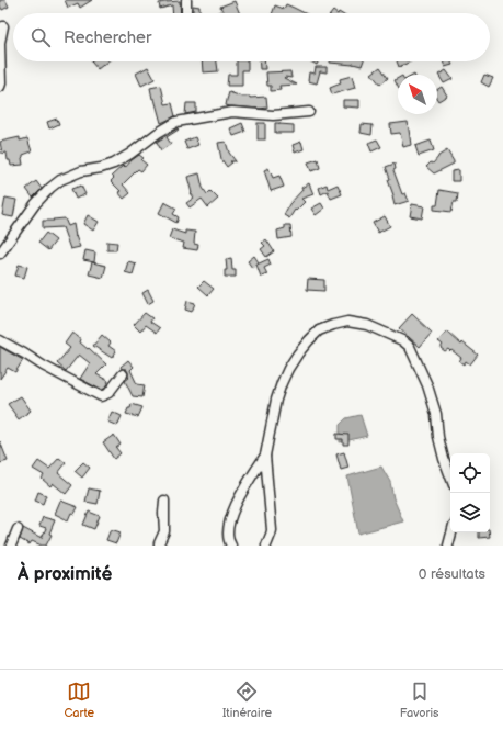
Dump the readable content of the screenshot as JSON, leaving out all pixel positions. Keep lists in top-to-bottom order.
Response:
{
  "north": "top left",
  "page": {
    "search": "Rechercher",
    "heading": ["À proximité", "0 résultats"],
    "nav": ["Carte", "Itinéraire", "Favoris"]
  }
}
